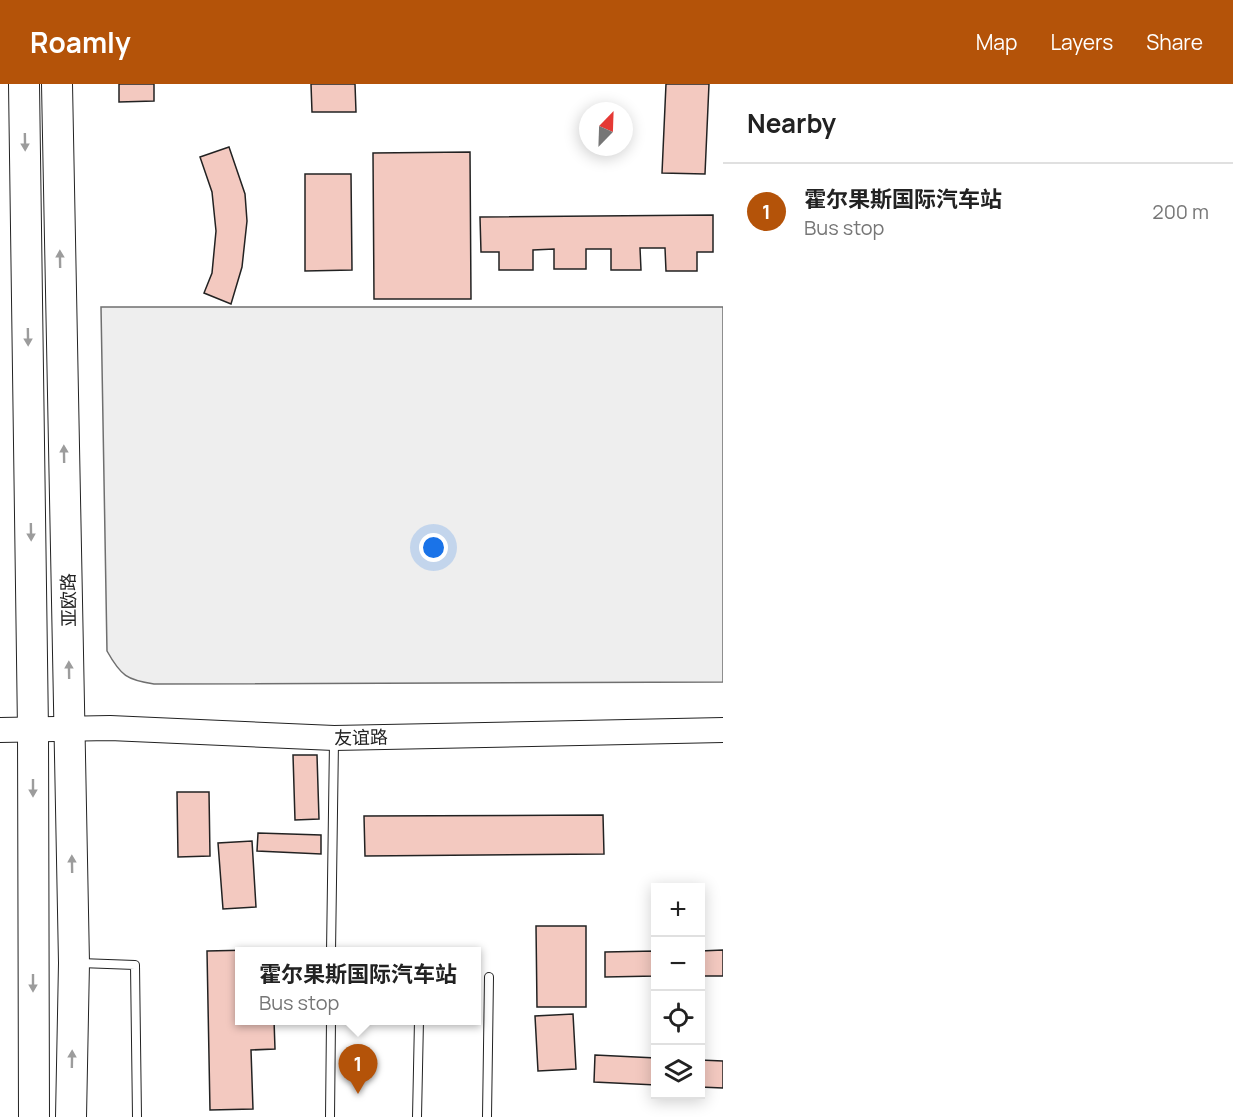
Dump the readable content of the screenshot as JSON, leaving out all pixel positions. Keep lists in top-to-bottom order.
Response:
{
  "streets": {
    "highway": ["亚欧路"],
    "street": ["友谊路"]
  },
  "crossings": [
    ["亚欧路", "友谊路"]
  ],
  "north": "top right",
  "page": {
    "header": "Roamly",
    "nav": ["Map", "Layers", "Share"],
    "heading": "Nearby",
    "list": [
      {
        "mark": "1",
        "name": "霍尔果斯国际汽车站",
        "note": "Bus stop",
        "value": "200 m"
      }
    ],
    "map_buttons": ["+", "−"],
    "popup": ["霍尔果斯国际汽车站", "Bus stop"],
    "pins": "1"
  }
}
